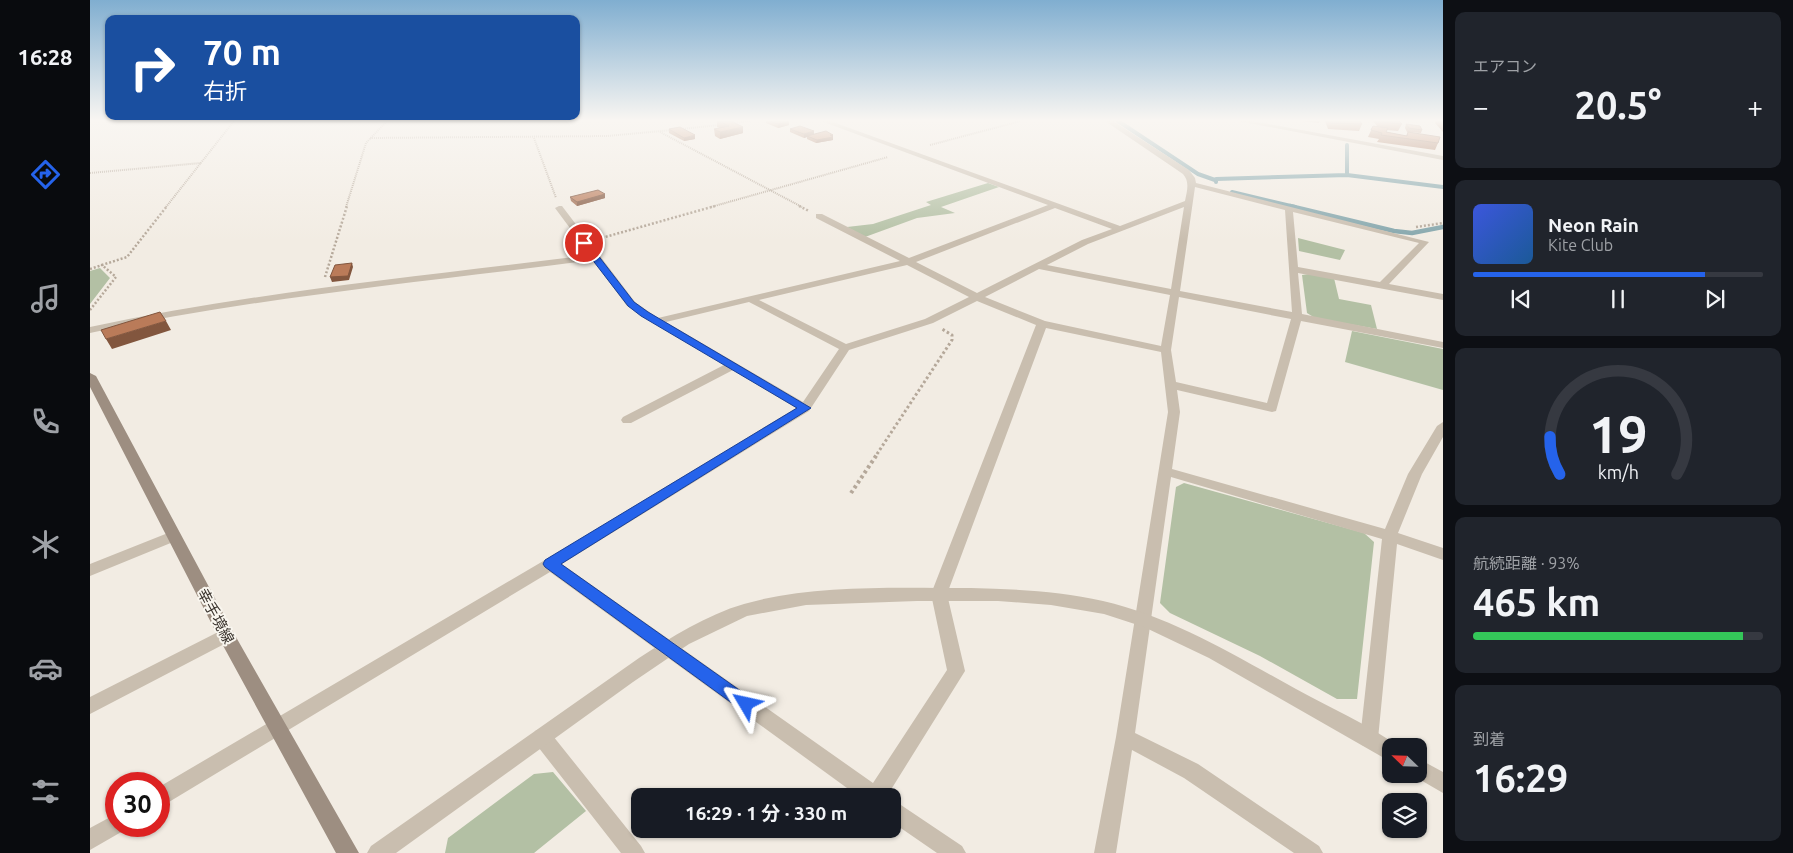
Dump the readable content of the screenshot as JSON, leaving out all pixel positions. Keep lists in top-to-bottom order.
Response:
{
  "streets": {
    "main road": ["幸手境線"]
  },
  "north": "top left",
  "page": {
    "tabs": "16:28",
    "tile": [
      "エアコン",
      ["航続距離 · 93%", "465 km"],
      ["到着", "16:29"]
    ],
    "turn": ["70 m", "右折"],
    "heat": ["−", "20.5°", "+"],
    "song": ["Neon Rain", "Kite Club"],
    "limit": "30",
    "trip": "16:29 · 1 分 · 330 m",
    "gauge": ["19", "km/h"]
  }
}
